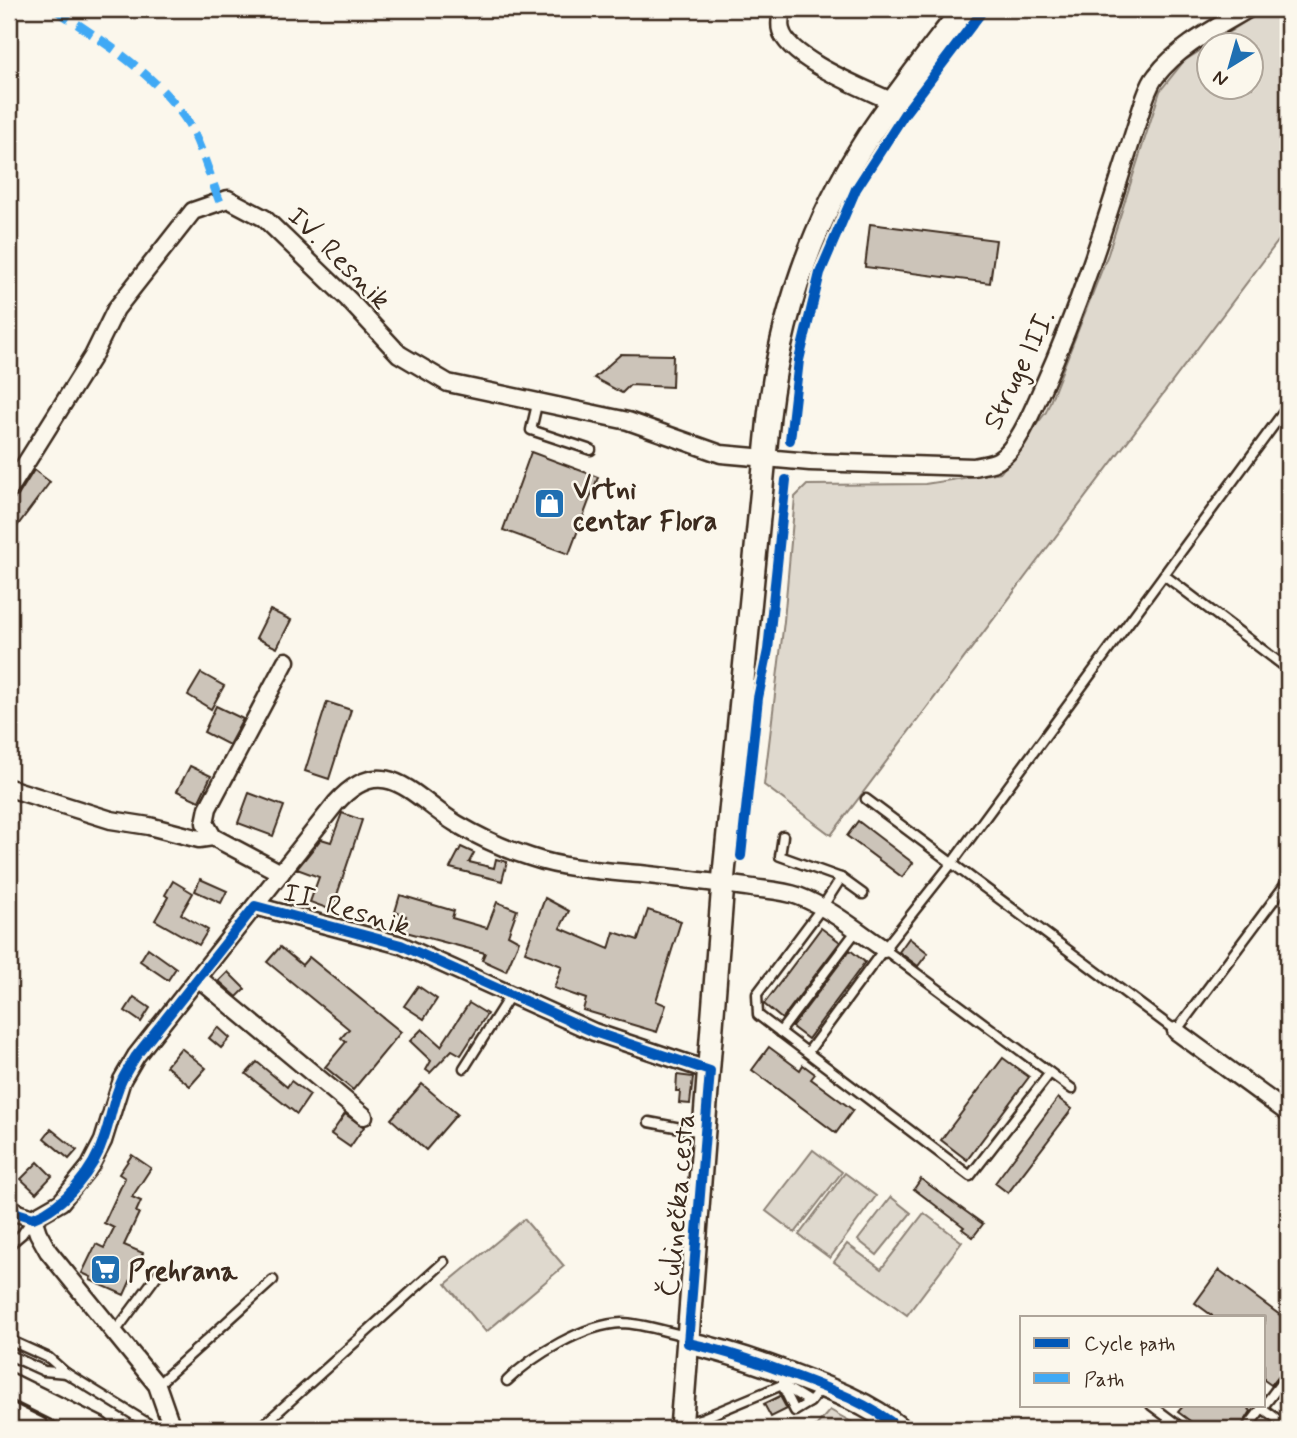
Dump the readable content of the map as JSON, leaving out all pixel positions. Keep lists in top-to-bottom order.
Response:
{
  "streets": {
    "street": [
      "IV. Resnik",
      "Struge III.",
      "II. Resnik",
      "Čulinečka cesta"
    ]
  },
  "crossings": [
    ["IV. Resnik", "Struge III."],
    ["IV. Resnik", "Čulinečka cesta"],
    ["Struge III.", "Čulinečka cesta"],
    ["II. Resnik", "Čulinečka cesta"]
  ],
  "places": {
    "shop": ["Vrtni centar Flora"],
    "supermarket": ["Prehrana"]
  },
  "legend": ["Cycle path", "Path"],
  "north": "bottom left"
}
